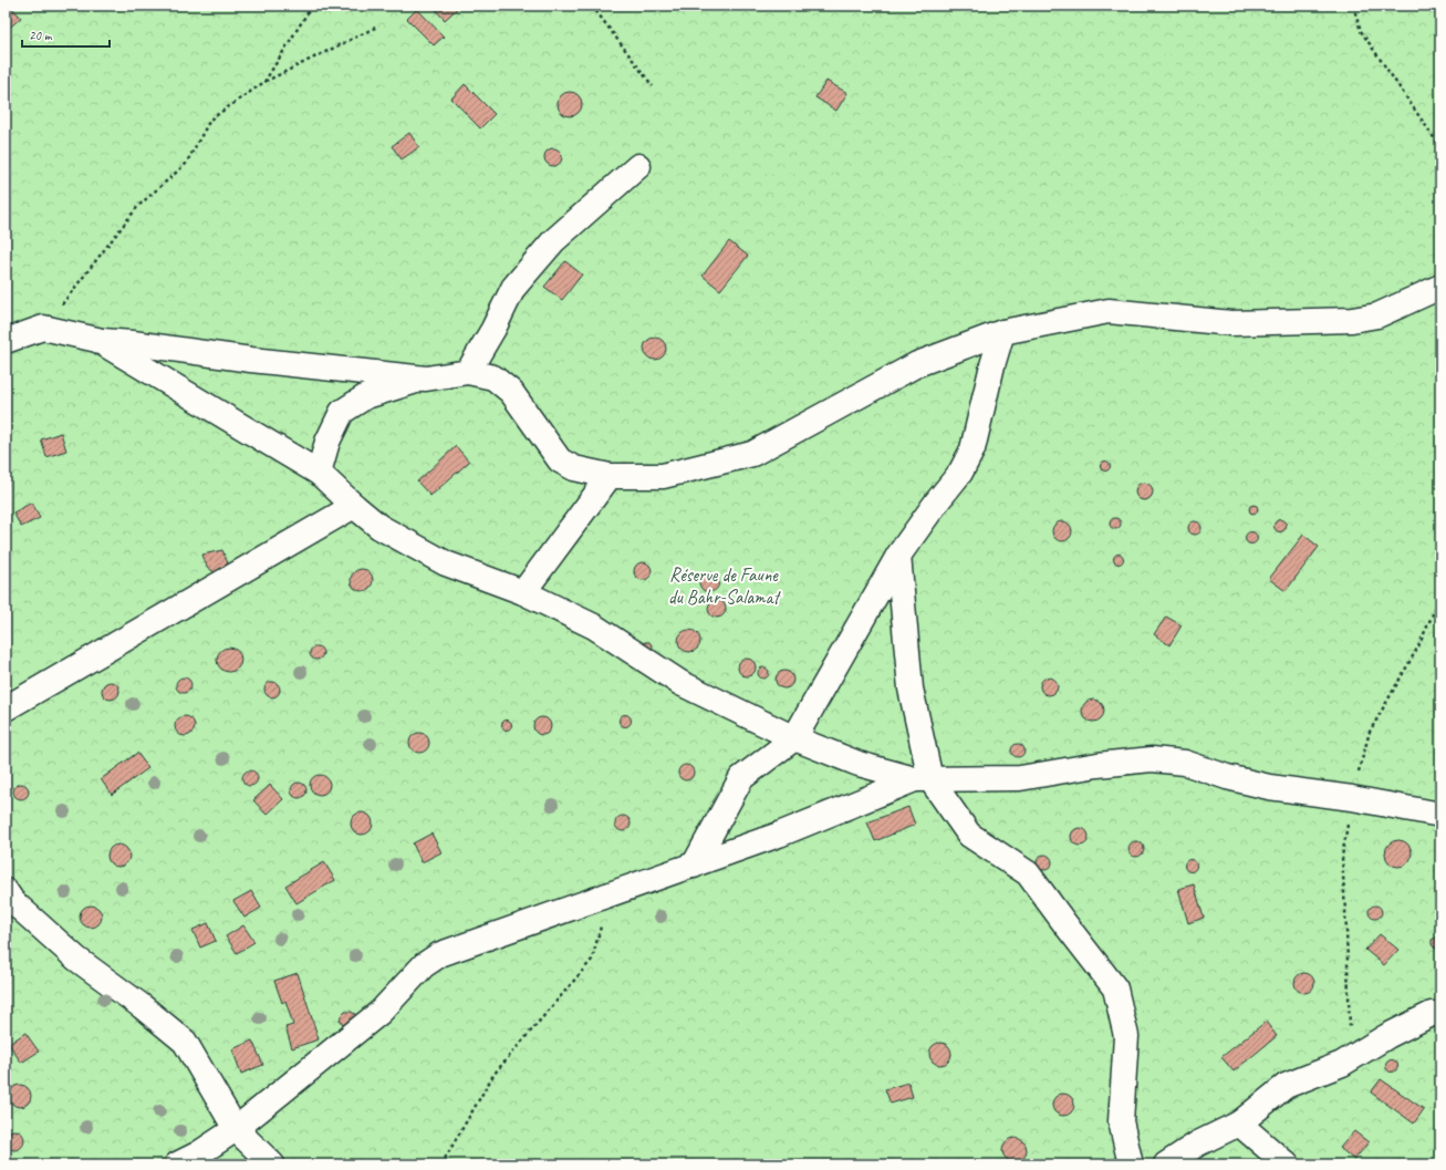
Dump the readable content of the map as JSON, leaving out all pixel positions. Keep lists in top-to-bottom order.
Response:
{
  "parks": ["Réserve de Faune du Bahr-Salamat"],
  "scale_bar": "20 m"
}
